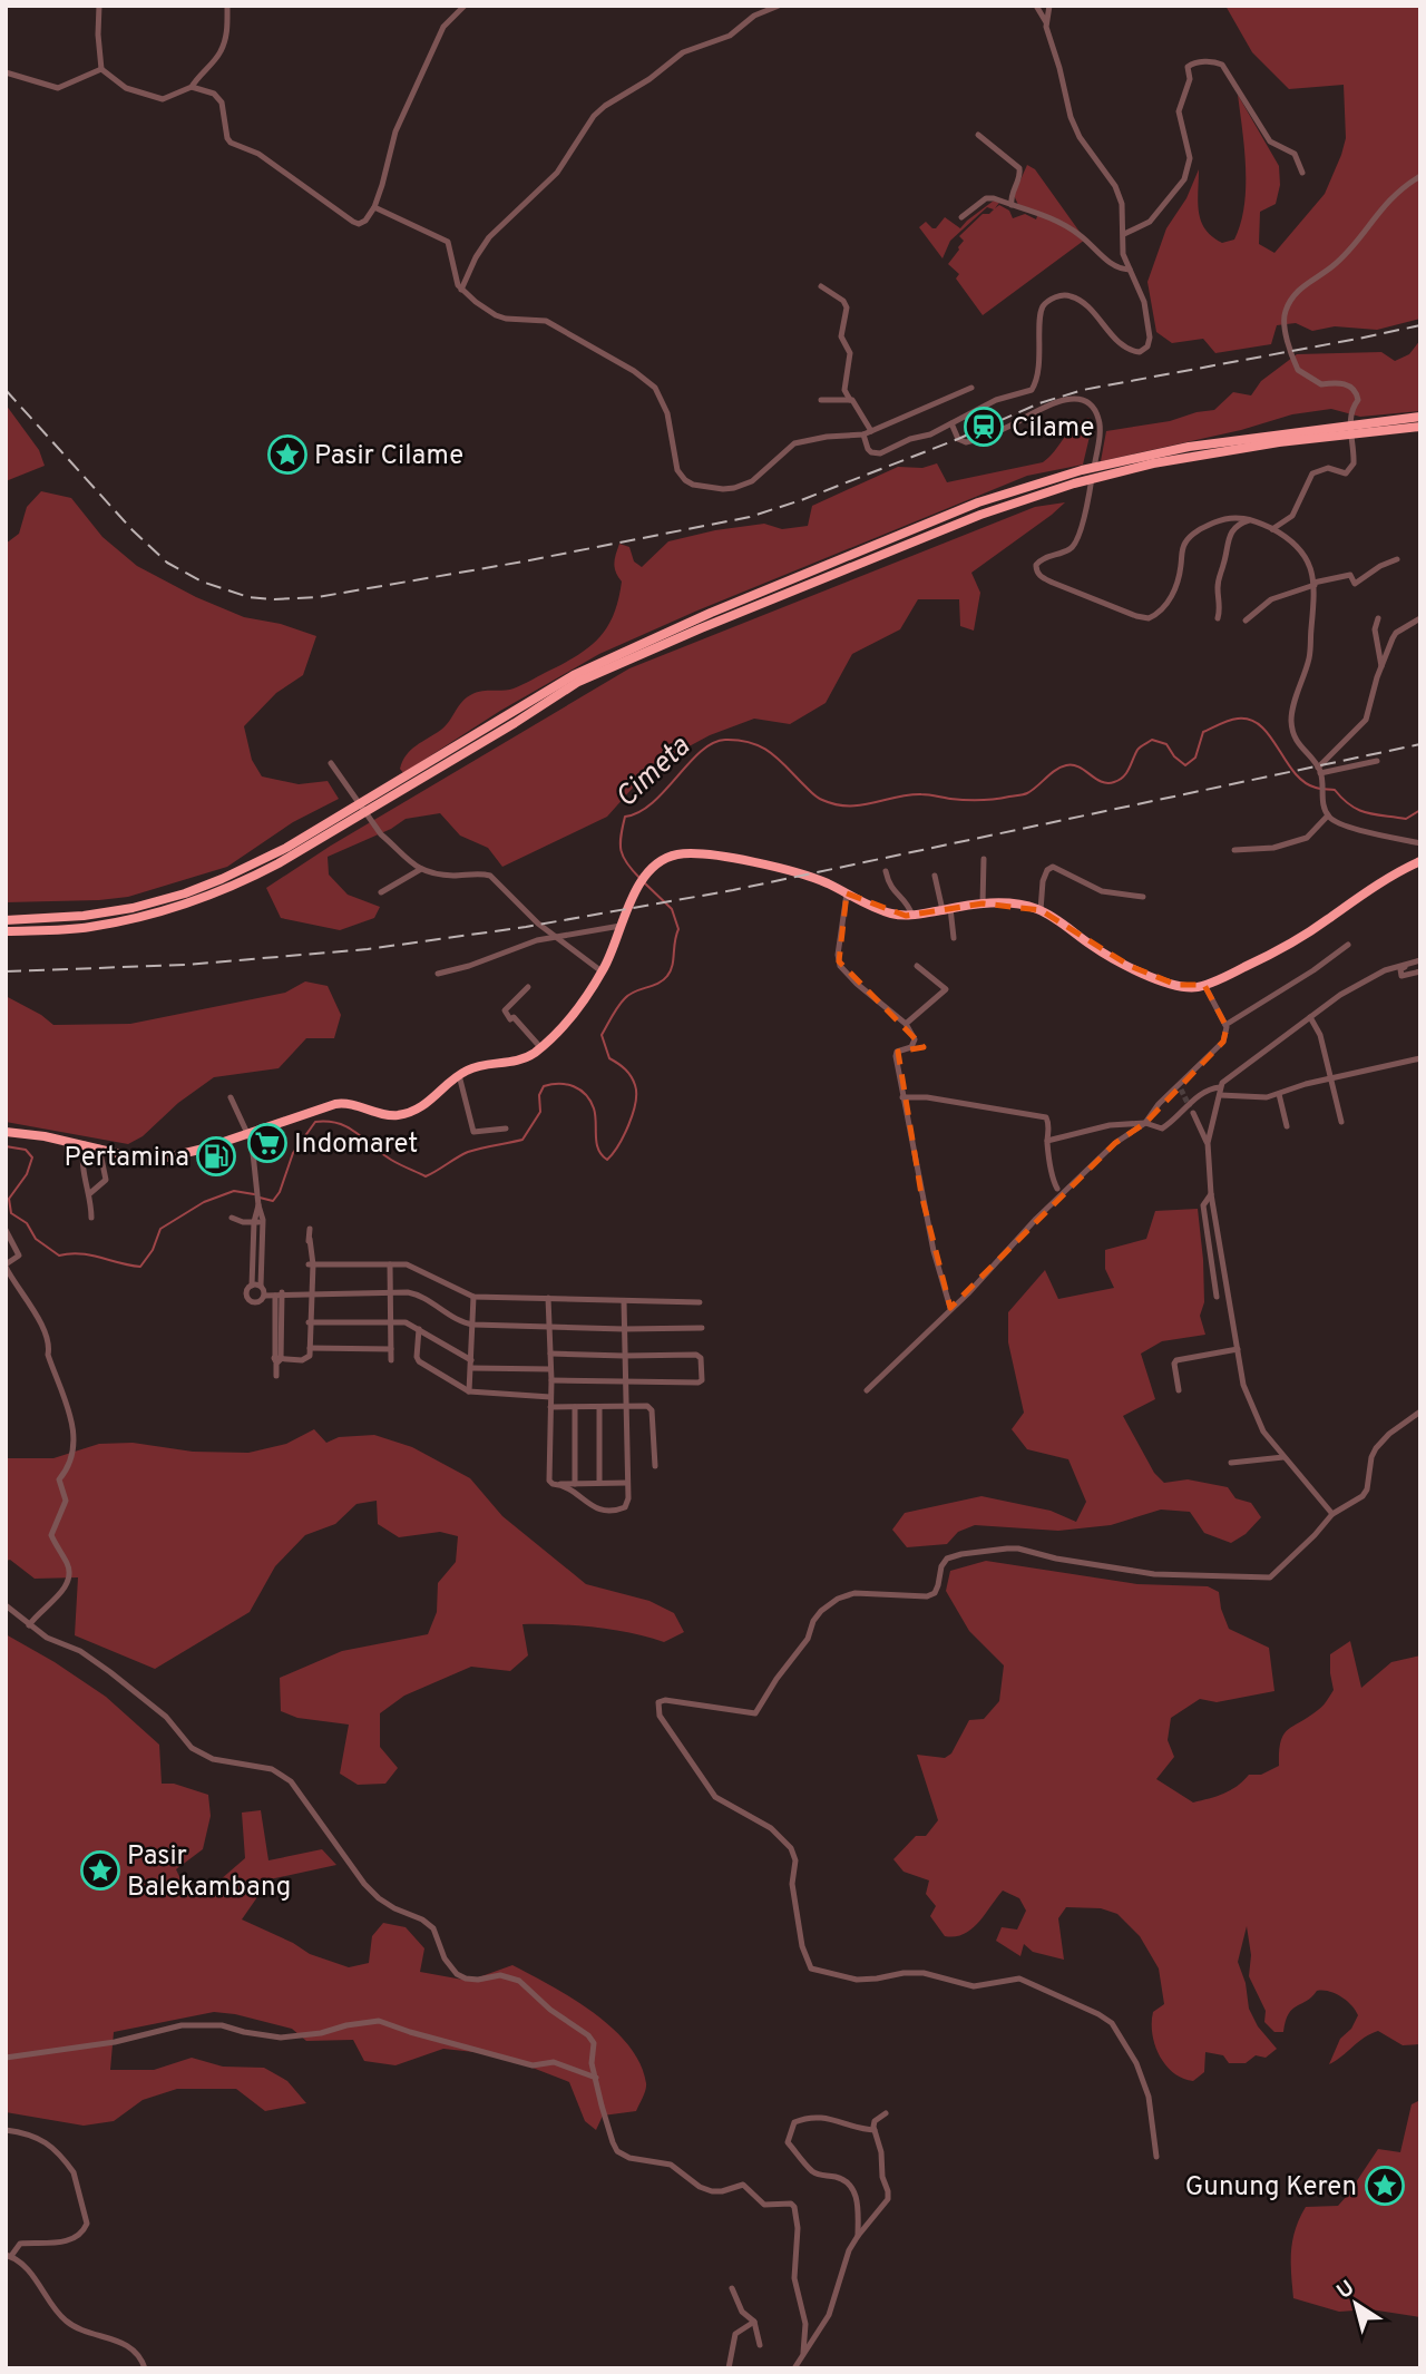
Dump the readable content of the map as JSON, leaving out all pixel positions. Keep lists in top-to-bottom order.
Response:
{
  "water": ["Cimeta"],
  "places": {
    "station": ["Cilame"],
    "place": ["Pasir Cilame", "Pasir Balekambang", "Gunung Keren"],
    "supermarket": ["Indomaret"],
    "fuel station": ["Pertamina"]
  },
  "north": "top left"
}
